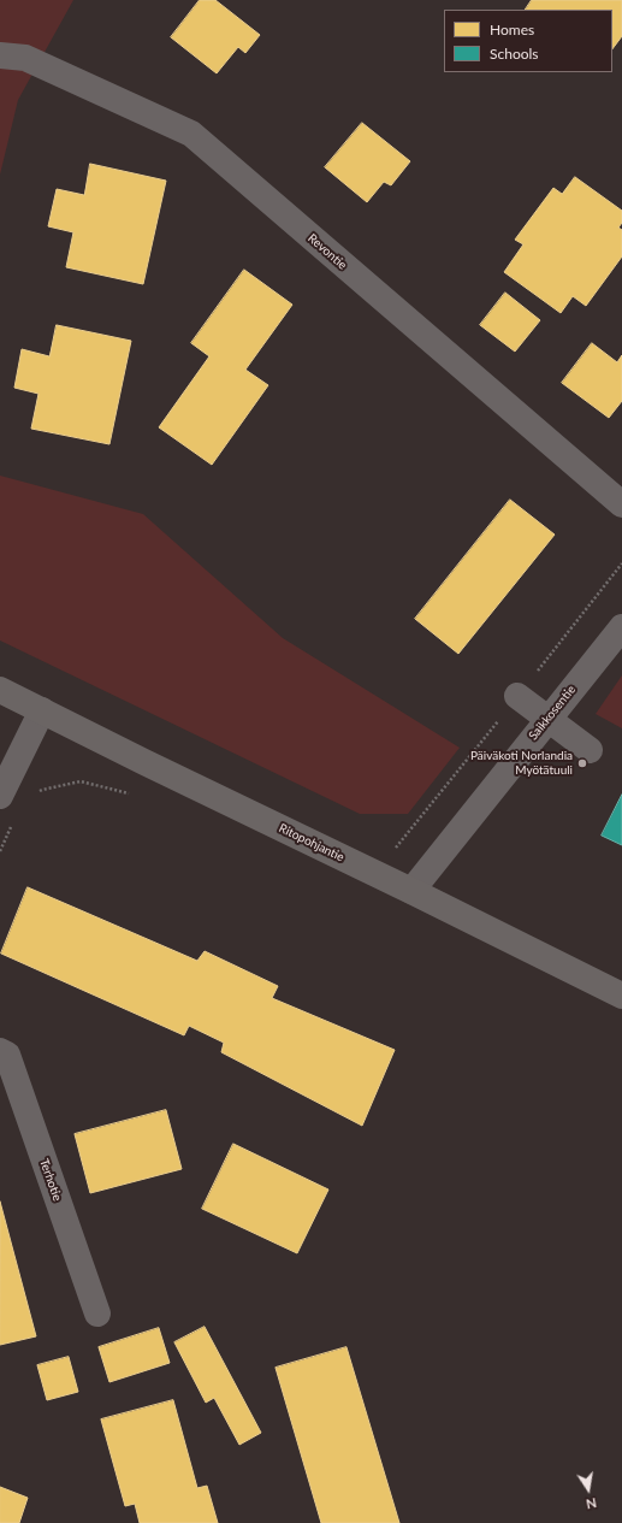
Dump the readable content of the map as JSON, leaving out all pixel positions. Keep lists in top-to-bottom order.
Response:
{
  "streets": {
    "main road": ["Ritopohjantie"],
    "street": ["Revontie", "Saikkosentie", "Terhotie"]
  },
  "crossings": [
    ["Saikkosentie", "Ritopohjantie"]
  ],
  "places": ["Päiväkoti Norlandia Myötätuuli"],
  "legend": ["Homes", "Schools"],
  "north": "bottom"
}
